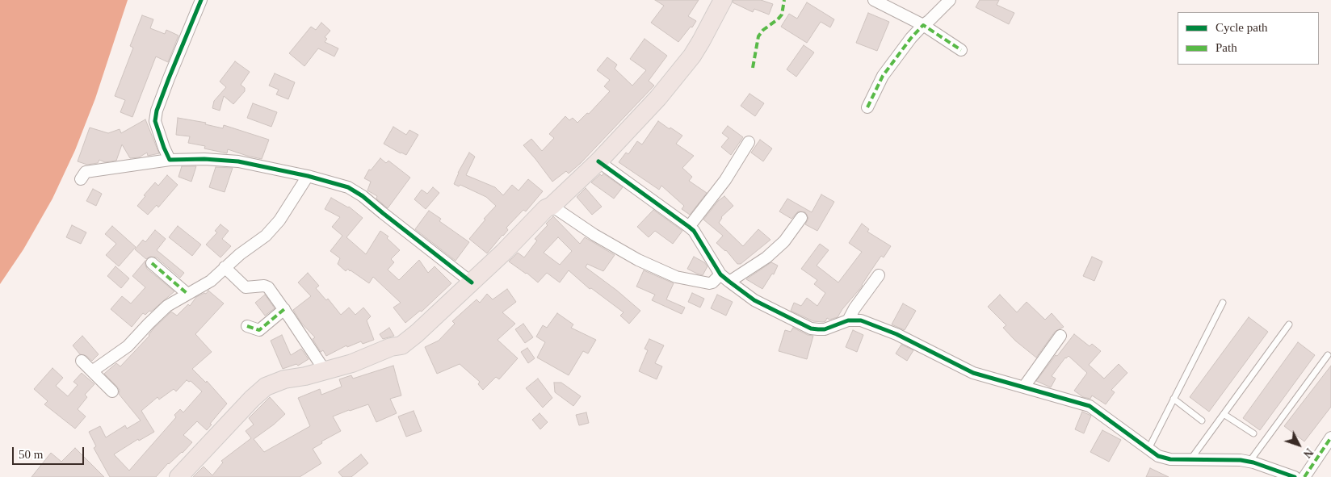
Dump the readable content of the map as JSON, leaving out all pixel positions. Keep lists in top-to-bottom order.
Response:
{
  "legend": ["Cycle path", "Path"],
  "scale_bar": "50 m",
  "north": "bottom right"
}
